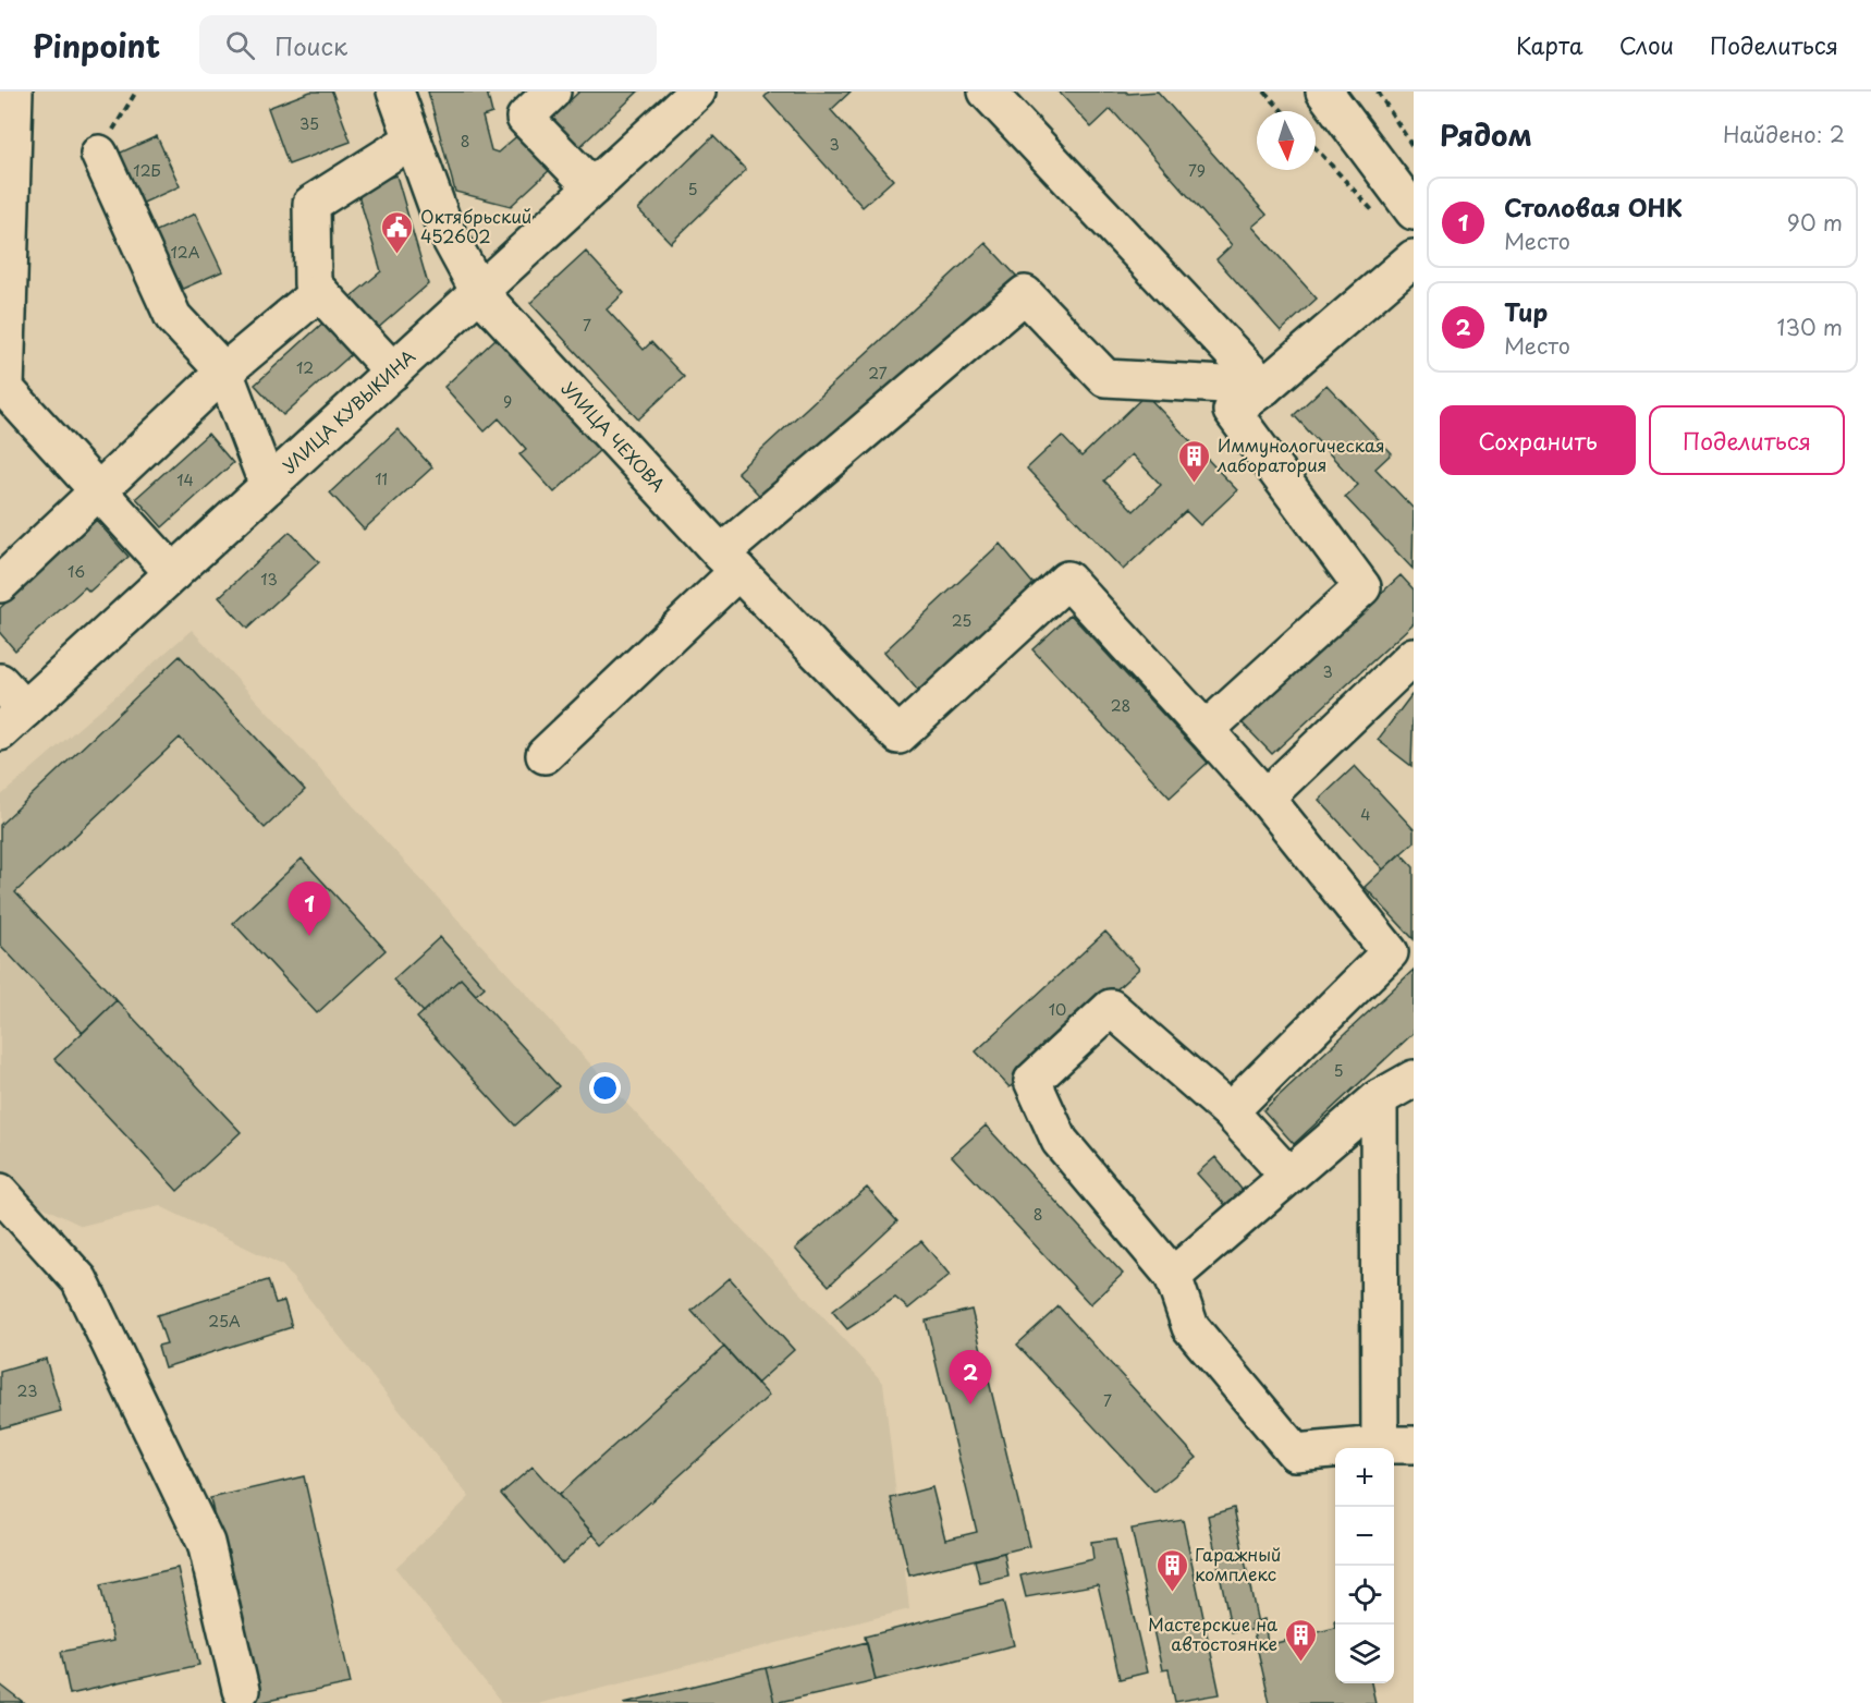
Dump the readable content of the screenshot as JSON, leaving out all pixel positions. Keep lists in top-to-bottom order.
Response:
{
  "streets": {
    "street": ["УЛИЦА КУВЫКИНА", "УЛИЦА ЧЕХОВА"]
  },
  "crossings": [
    ["УЛИЦА КУВЫКИНА", "УЛИЦА ЧЕХОВА"]
  ],
  "places": {
    "public building": ["Октябрьский 452602"],
    "building": ["Иммунологическая лаборатория", "Гаражный комплекс", "Мастерские на автостоянке"]
  },
  "house_numbers": [
    "35",
    "8",
    "3",
    "12Б",
    "79",
    "5",
    "12А",
    "7",
    "12",
    "27",
    "9",
    "11",
    "14",
    "16",
    "13",
    "25",
    "3",
    "28",
    "4",
    "10",
    "5",
    "8",
    "25А",
    "23",
    "7"
  ],
  "north": "bottom",
  "page": {
    "header": "Pinpoint",
    "search": "Поиск",
    "nav": ["Карта", "Слои", "Поделиться"],
    "heading": ["Рядом", "Найдено: 2"],
    "list": [
      {
        "mark": "1",
        "name": "Столовая ОНК",
        "note": "Место",
        "value": "90 m"
      },
      {
        "mark": "2",
        "name": "Тир",
        "note": "Место",
        "value": "130 m"
      }
    ],
    "buttons": ["Сохранить", "Поделиться"],
    "pins": ["1", "2"],
    "map_buttons": ["+", "−"]
  }
}
